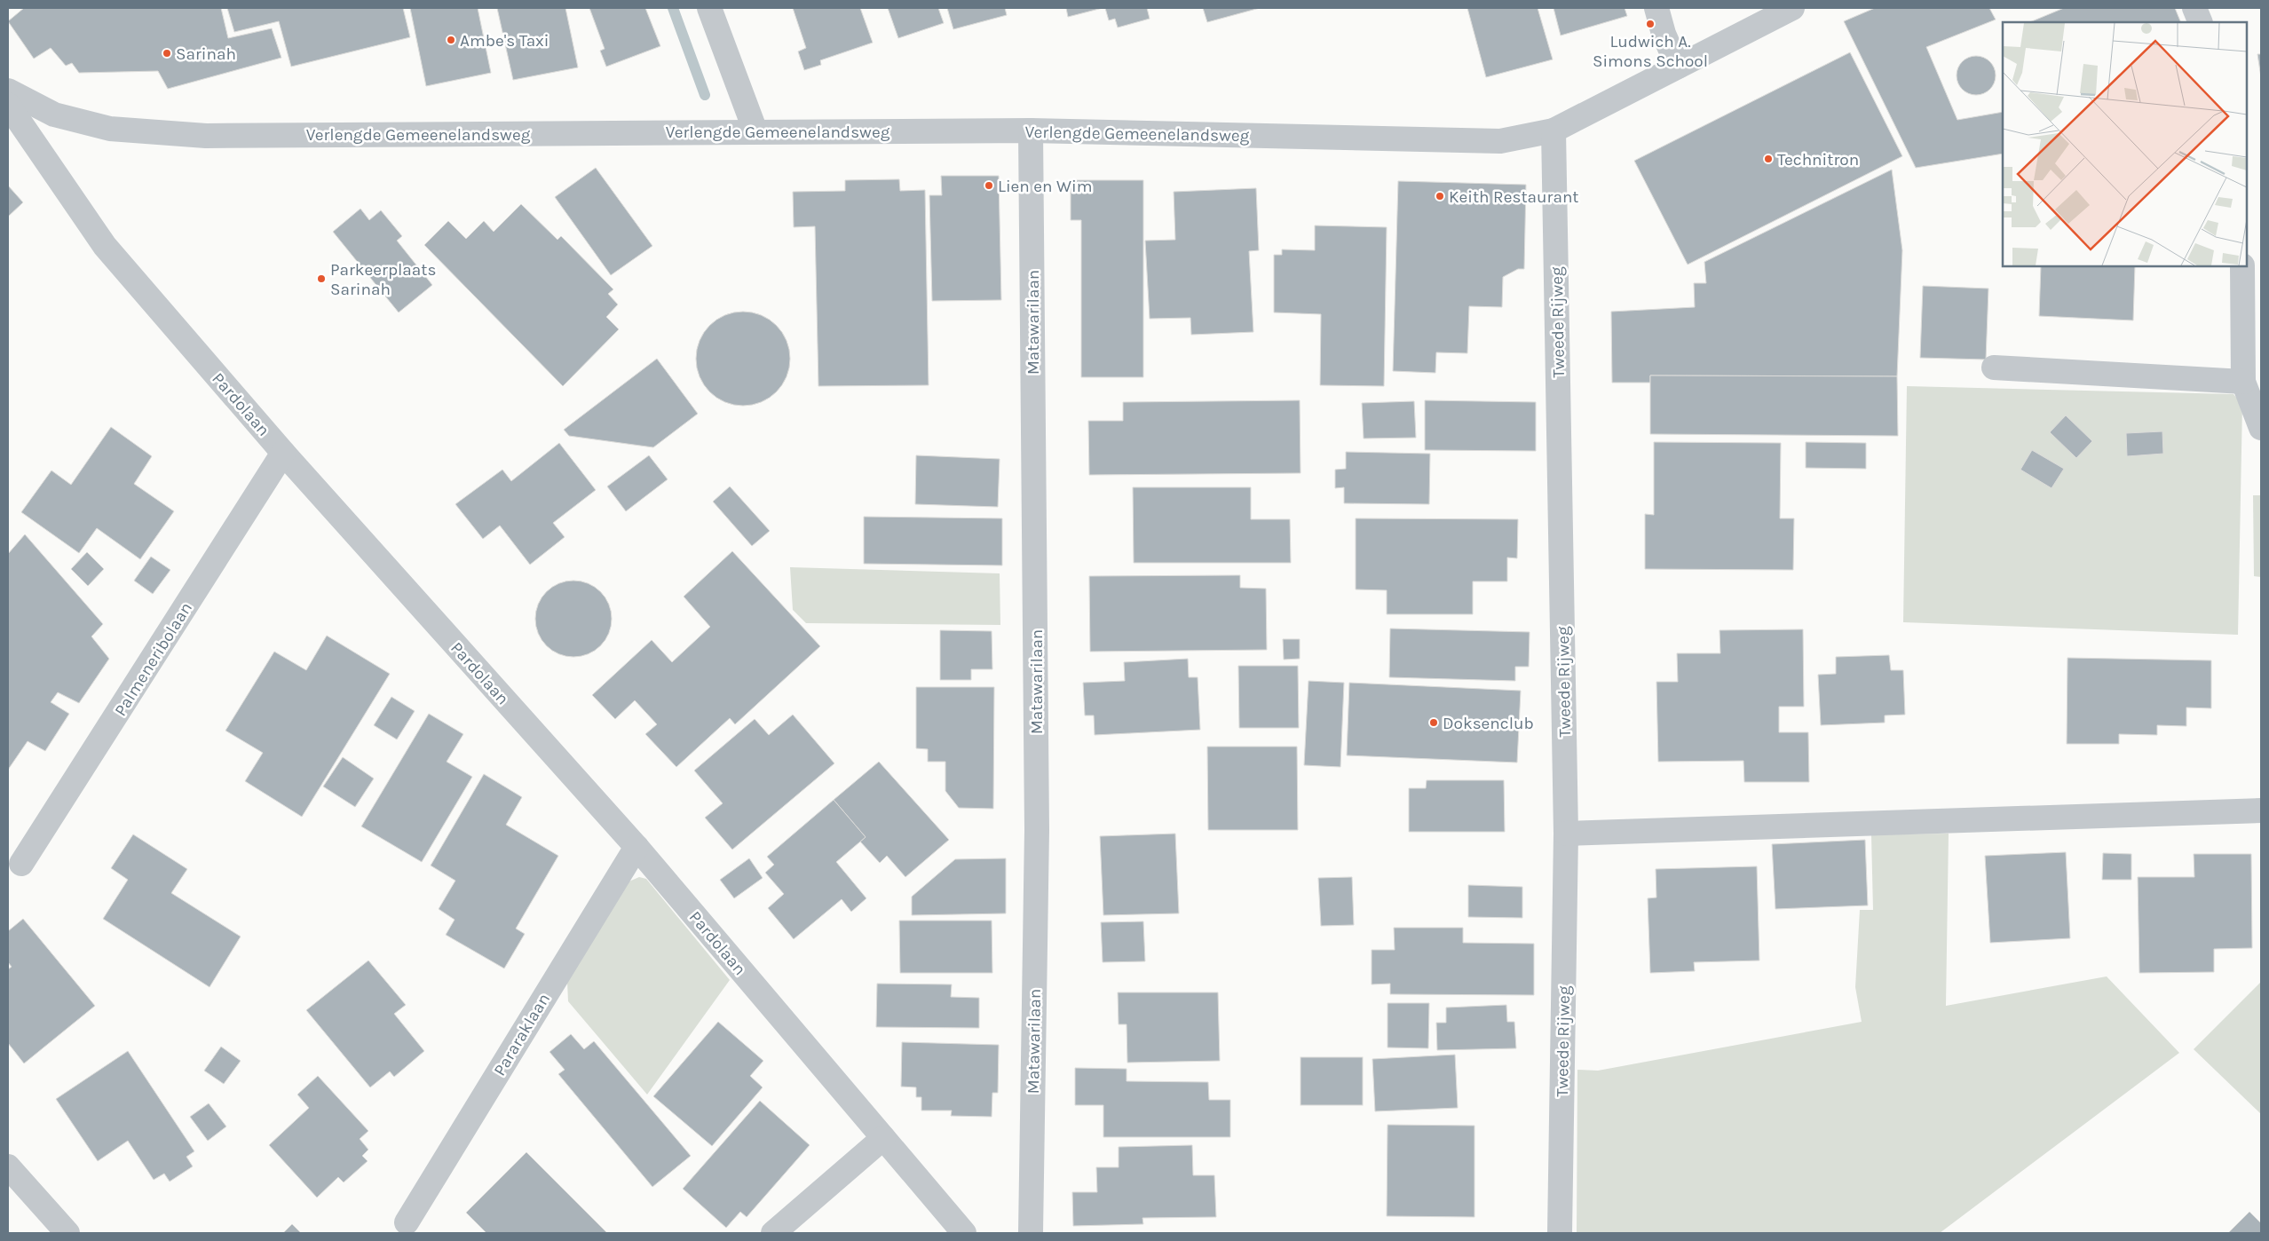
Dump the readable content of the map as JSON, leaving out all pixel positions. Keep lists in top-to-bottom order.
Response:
{
  "streets": {
    "street": [
      "Verlengde Gemeenelandsweg",
      "Matawarilaan",
      "Tweede Rijweg",
      "Pardolaan",
      "Palmeneribolaan",
      "Pararaklaan"
    ]
  },
  "crossings": [
    ["Verlengde Gemeenelandsweg", "Matawarilaan"],
    ["Verlengde Gemeenelandsweg", "Tweede Rijweg"],
    ["Pardolaan", "Palmeneribolaan"],
    ["Pardolaan", "Pararaklaan"]
  ],
  "places": [
    "Ludwich A. Simons School",
    "Ambe's Taxi",
    "Sarinah",
    "Technitron",
    "Lien en Wim",
    "Keith Restaurant",
    "Parkeerplaats Sarinah",
    "Doksenclub"
  ]
}
